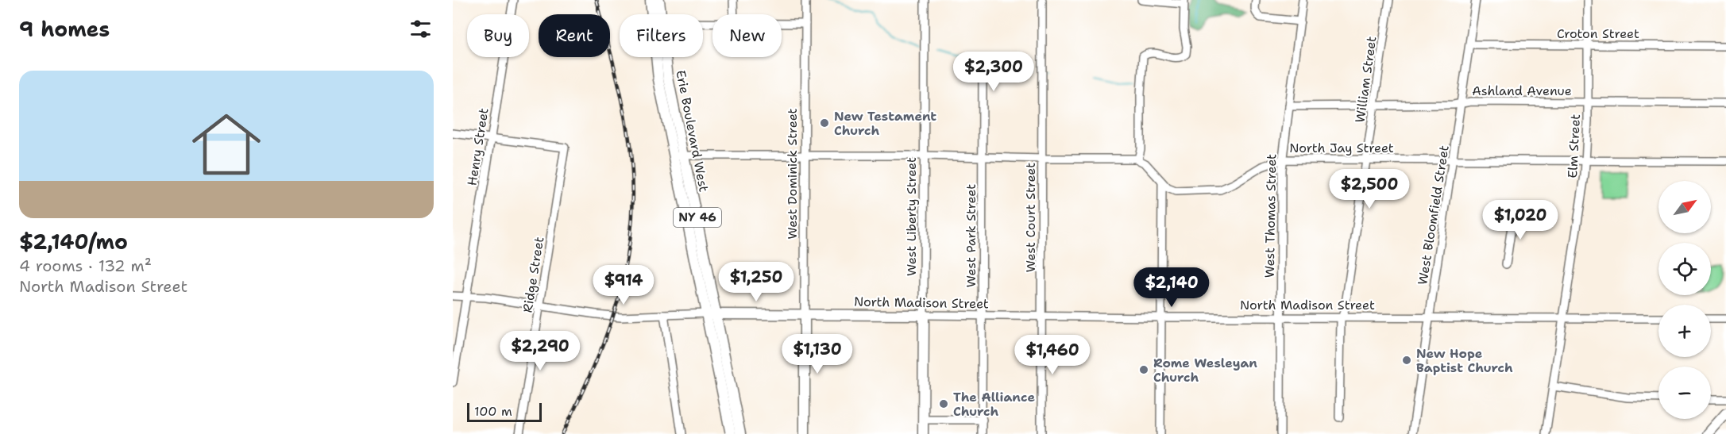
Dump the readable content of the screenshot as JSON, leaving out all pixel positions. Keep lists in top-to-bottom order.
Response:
{
  "streets": {
    "main road": [
      "Erie Boulevard West",
      "West Dominick Street",
      "West Liberty Street",
      "NY 46",
      "North Madison Street"
    ],
    "street": [
      "Croton Street",
      "William Street",
      "Ashland Avenue",
      "Elm Street",
      "Henry Street",
      "North Jay Street",
      "West Bloomfield Street",
      "West Thomas Street",
      "West Court Street",
      "West Park Street",
      "Ridge Street"
    ]
  },
  "crossings": [
    ["Croton Street", "Elm Street"],
    ["Croton Street", "West Bloomfield Street"],
    ["William Street", "Ashland Avenue"],
    ["William Street", "North Jay Street"],
    ["William Street", "North Madison Street"],
    ["Ashland Avenue", "Elm Street"],
    ["Ashland Avenue", "West Bloomfield Street"],
    ["Ashland Avenue", "West Thomas Street"],
    ["Erie Boulevard West", "North Madison Street"],
    ["Elm Street", "North Jay Street"],
    ["Elm Street", "North Madison Street"],
    ["Henry Street", "Ridge Street"],
    ["North Jay Street", "West Bloomfield Street"],
    ["North Jay Street", "West Thomas Street"],
    ["West Dominick Street", "North Madison Street"],
    ["West Bloomfield Street", "North Madison Street"],
    ["West Thomas Street", "North Madison Street"],
    ["West Liberty Street", "North Madison Street"],
    ["West Court Street", "North Madison Street"],
    ["West Park Street", "North Madison Street"]
  ],
  "places": [
    "New Testament Church",
    "New Hope Baptist Church",
    "Rome Wesleyan Church",
    "The Alliance Church"
  ],
  "scale_bar": "100 m",
  "north": "top right",
  "page": {
    "heading": "9 homes",
    "chip": [
      "Buy",
      "Rent",
      "Filters",
      "New"
    ],
    "price": [
      "$2,300",
      "$2,500",
      "$1,020",
      "$1,250",
      "$914",
      "$2,140",
      "$2,290",
      "$1,130",
      "$1,460"
    ],
    "list": [
      {
        "name": "$2,140/mo",
        "note": "4 rooms · 132 m² · North Madison Street"
      }
    ],
    "map_buttons": ["+", "−"],
    "scale": "100 m"
  }
}
